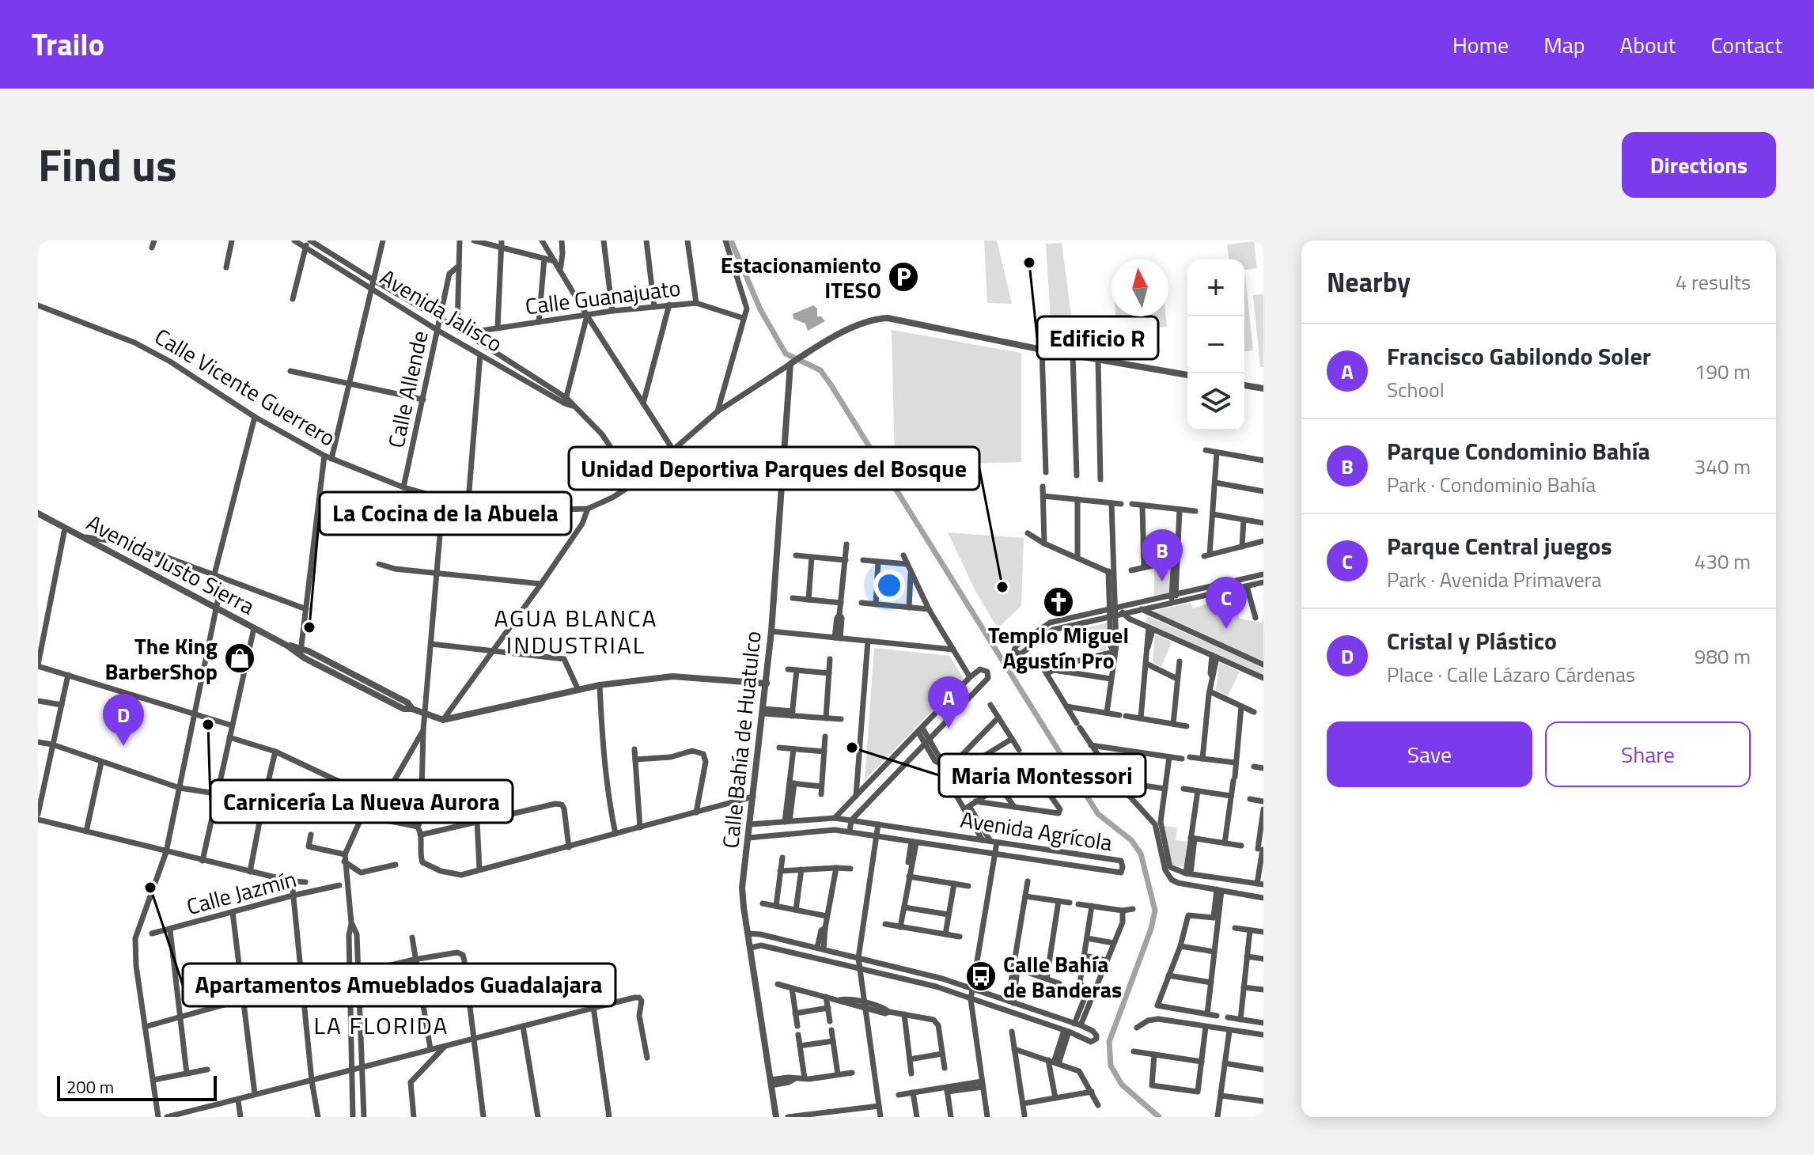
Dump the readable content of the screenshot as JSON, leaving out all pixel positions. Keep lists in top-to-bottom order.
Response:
{
  "streets": {
    "street": [
      "Calle Guanajuato",
      "Avenida Jalisco",
      "Calle Vicente Guerrero",
      "Calle Allende",
      "Avenida Justo Sierra",
      "Calle Bahía de Huatulco",
      "Avenida Agrícola",
      "Calle Jazmín"
    ]
  },
  "crossings": [
    ["Calle Guanajuato", "Avenida Jalisco"],
    ["Avenida Jalisco", "Calle Vicente Guerrero"],
    ["Avenida Jalisco", "Calle Allende"],
    ["Calle Vicente Guerrero", "Calle Allende"],
    ["Calle Vicente Guerrero", "Calle Bahía de Huatulco"],
    ["Calle Bahía de Huatulco", "Avenida Agrícola"]
  ],
  "districts": ["AGUA BLANCA INDUSTRIAL", "LA FLORIDA"],
  "places": {
    "other": [
      "Edificio R",
      "Unidad Deportiva Parques del Bosque",
      "La Cocina de la Abuela",
      "Carnicería La Nueva Aurora",
      "Maria Montessori",
      "Apartamentos Amueblados Guadalajara"
    ],
    "parking": ["Estacionamiento ITESO"],
    "church": ["Templo Miguel Agustín Pro"],
    "shop": ["The King BarberShop"],
    "bus stop": ["Calle Bahía de Banderas"]
  },
  "scale_bar": "200 m",
  "north": "top",
  "page": {
    "header": "Trailo",
    "nav": [
      "Home",
      "Map",
      "About",
      "Contact"
    ],
    "title": "Find us",
    "buttons": [
      "Directions",
      ["Save", "Share"]
    ],
    "heading": ["Nearby", "4 results"],
    "map_buttons": ["+", "−"],
    "list": [
      {
        "mark": "A",
        "name": "Francisco Gabilondo Soler",
        "note": "School",
        "value": "190 m"
      },
      {
        "mark": "B",
        "name": "Parque Condominio Bahía",
        "note": "Park · Condominio Bahía",
        "value": "340 m"
      },
      {
        "mark": "C",
        "name": "Parque Central juegos",
        "note": "Park · Avenida Primavera",
        "value": "430 m"
      },
      {
        "mark": "D",
        "name": "Cristal y Plástico",
        "note": "Place · Calle Lázaro Cárdenas",
        "value": "980 m"
      }
    ],
    "pins": [
      "B",
      "C",
      "A",
      "D"
    ],
    "scale": "200 m"
  }
}
